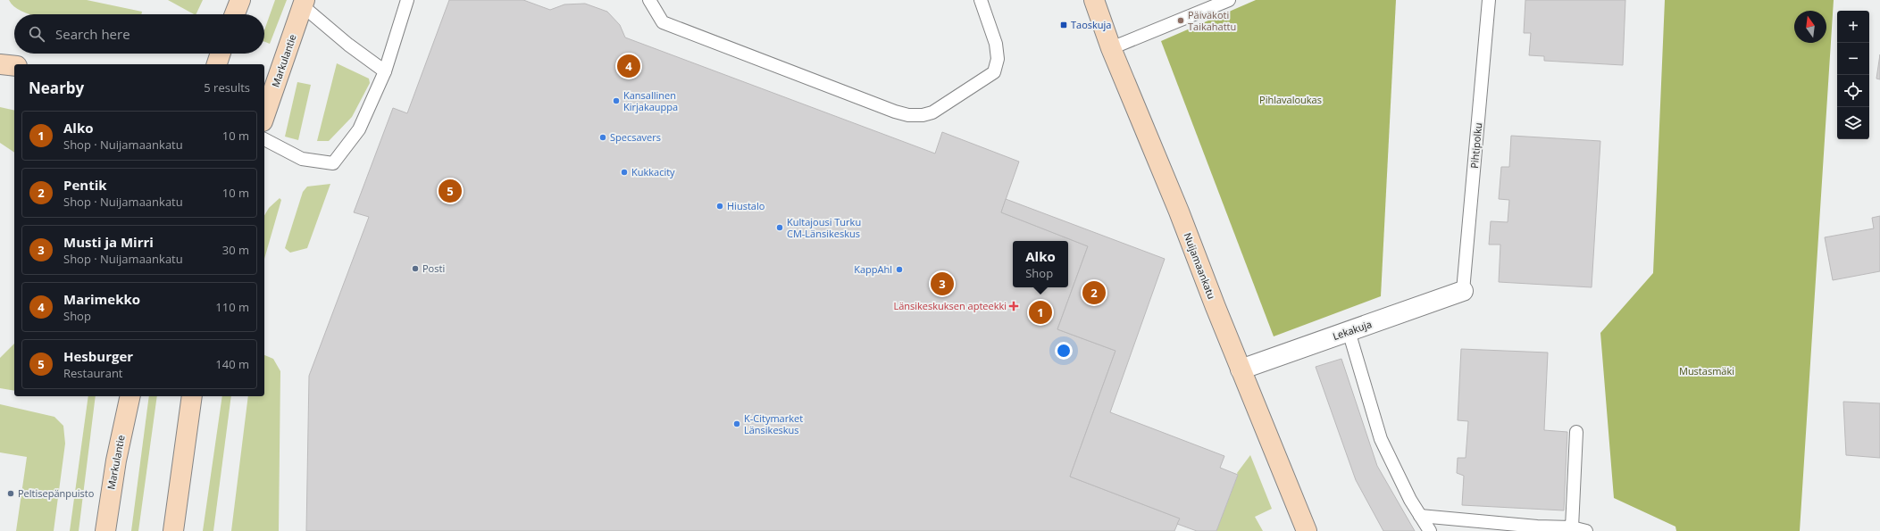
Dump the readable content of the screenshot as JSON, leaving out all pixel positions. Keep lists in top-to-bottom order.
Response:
{
  "streets": {
    "main road": ["Markulantie", "Nuijamaankatu"],
    "street": ["Lekakuja"],
    "lane": ["Pihtipolku"]
  },
  "crossings": [
    ["Pihtipolku", "Lekakuja"],
    ["Nuijamaankatu", "Lekakuja"]
  ],
  "parks": ["Pihlavaloukas", "Mustasmäki"],
  "places": {
    "other": [
      "Päiväkoti Taikahattu",
      "Kansallinen Kirjakauppa",
      "Specsavers",
      "Kukkacity",
      "Hiustalo",
      "Kultajousi Turku CM-Länsikeskus",
      "Posti",
      "KappAhl",
      "K-Citymarket Länsikeskus",
      "Peltisepänpuisto"
    ],
    "transit": ["Taoskuja"],
    "health": ["Länsikeskuksen apteekki"]
  },
  "north": "top",
  "page": {
    "map_buttons": ["+", "−"],
    "search": "Search here",
    "pins": [
      "4",
      "5",
      "3",
      "2",
      "1"
    ],
    "heading": ["Nearby", "5 results"],
    "list": [
      {
        "mark": "1",
        "name": "Alko",
        "note": "Shop · Nuijamaankatu",
        "value": "10 m"
      },
      {
        "mark": "2",
        "name": "Pentik",
        "note": "Shop · Nuijamaankatu",
        "value": "10 m"
      },
      {
        "mark": "3",
        "name": "Musti ja Mirri",
        "note": "Shop · Nuijamaankatu",
        "value": "30 m"
      },
      {
        "mark": "4",
        "name": "Marimekko",
        "note": "Shop",
        "value": "110 m"
      },
      {
        "mark": "5",
        "name": "Hesburger",
        "note": "Restaurant",
        "value": "140 m"
      }
    ],
    "popup": ["Alko", "Shop"]
  }
}
